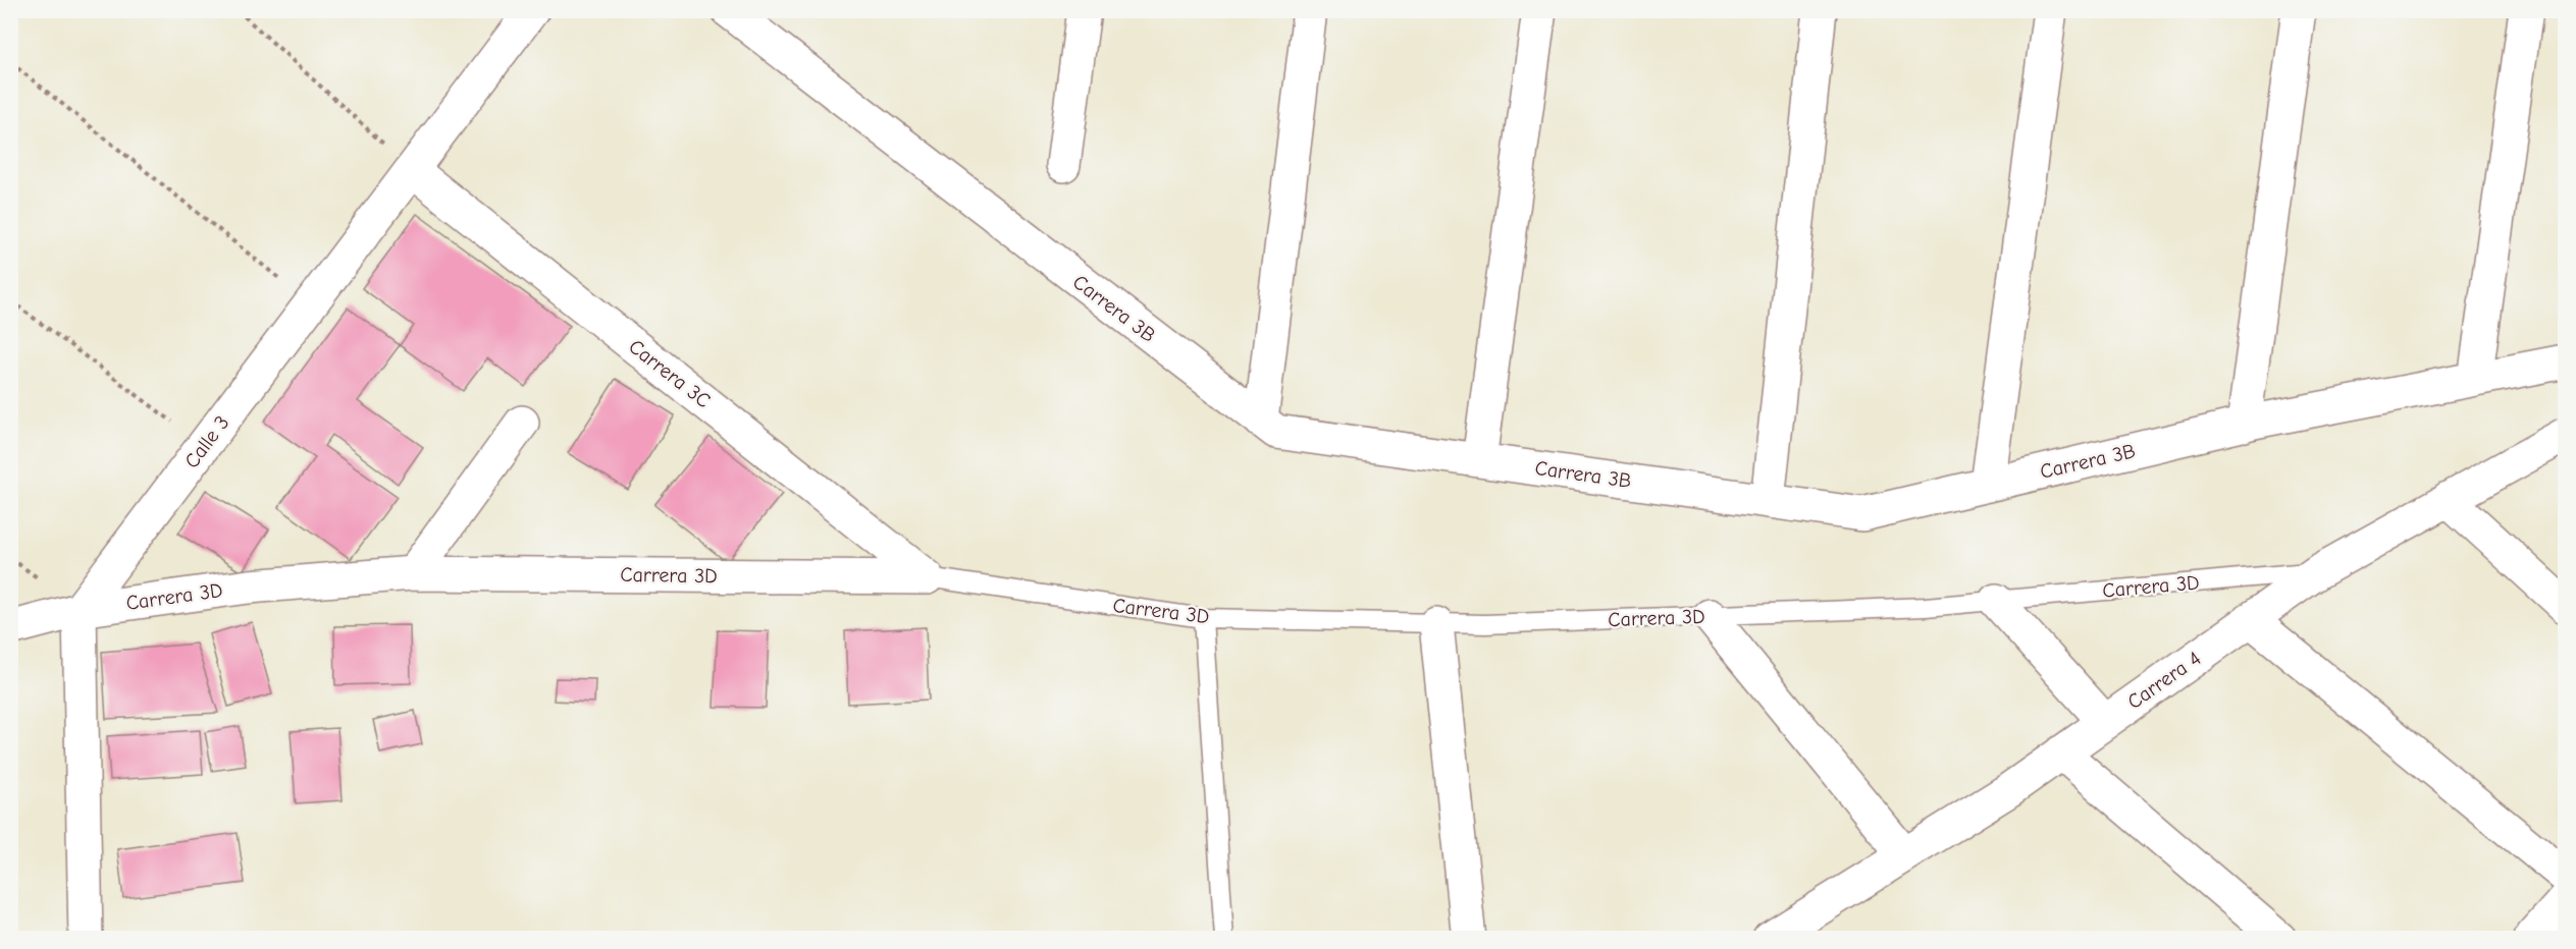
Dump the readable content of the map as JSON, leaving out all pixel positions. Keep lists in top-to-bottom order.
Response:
{
  "streets": {
    "street": [
      "Carrera 3B",
      "Carrera 3C",
      "Calle 3",
      "Carrera 3D",
      "Carrera 4"
    ]
  },
  "crossings": [
    ["Carrera 3C", "Calle 3"],
    ["Carrera 3C", "Carrera 3D"],
    ["Calle 3", "Carrera 3D"],
    ["Carrera 3D", "Carrera 4"]
  ]
}
